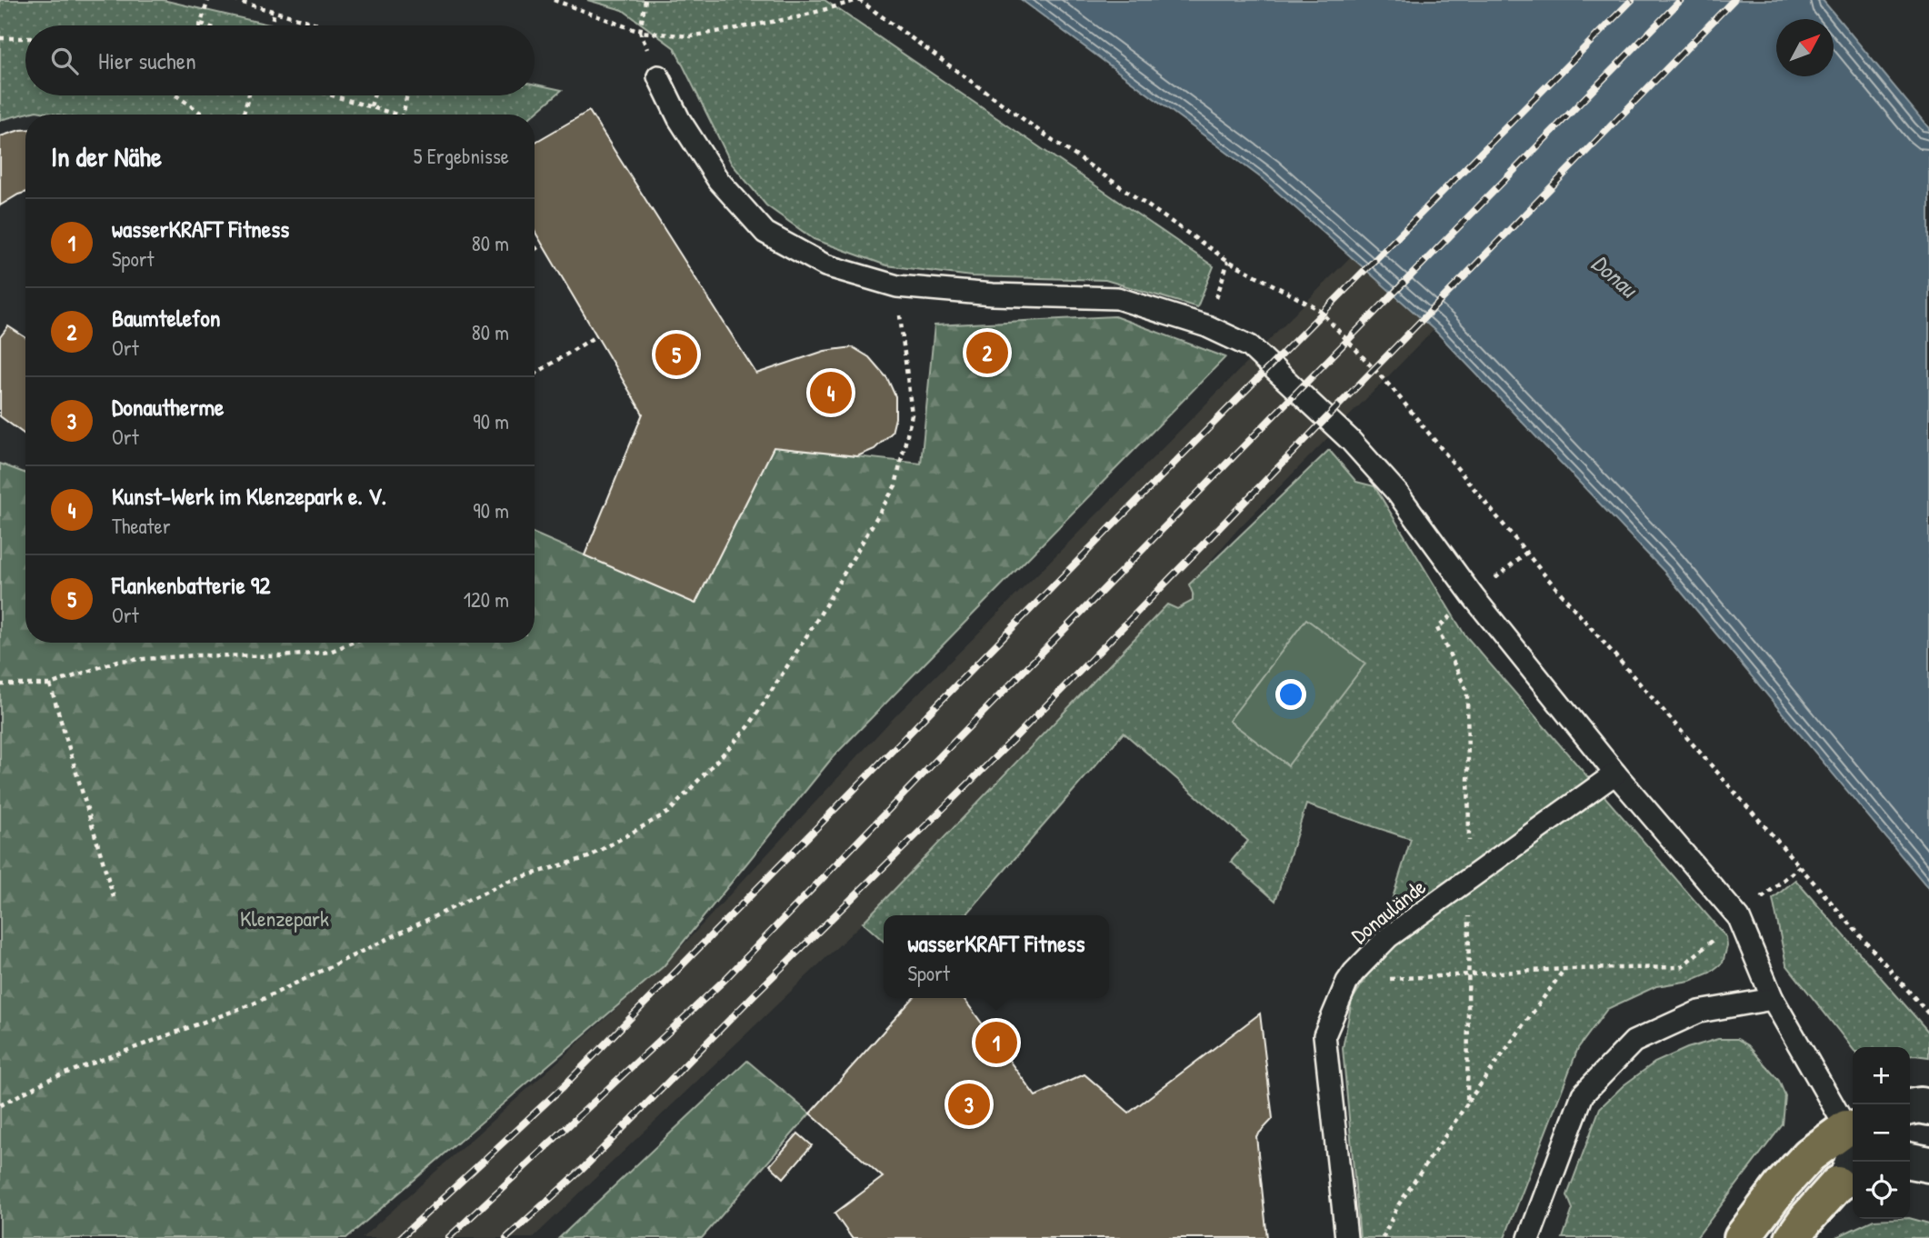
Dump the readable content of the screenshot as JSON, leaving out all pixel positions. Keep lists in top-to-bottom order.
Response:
{
  "streets": {
    "lane": ["Donaulände"]
  },
  "water": ["Donau"],
  "parks": ["Klenzepark"],
  "north": "top right",
  "page": {
    "search": "Hier suchen",
    "heading": ["In der Nähe", "5 Ergebnisse"],
    "list": [
      {
        "mark": "1",
        "name": "wasserKRAFT Fitness",
        "note": "Sport",
        "value": "80 m"
      },
      {
        "mark": "2",
        "name": "Baumtelefon",
        "note": "Ort",
        "value": "80 m"
      },
      {
        "mark": "3",
        "name": "Donautherme",
        "note": "Ort",
        "value": "90 m"
      },
      {
        "mark": "4",
        "name": "Kunst-Werk im Klenzepark e. V.",
        "note": "Theater",
        "value": "90 m"
      },
      {
        "mark": "5",
        "name": "Flankenbatterie 92",
        "note": "Ort",
        "value": "120 m"
      }
    ],
    "pins": [
      "2",
      "5",
      "4",
      "1",
      "3"
    ],
    "popup": ["wasserKRAFT Fitness", "Sport"],
    "map_buttons": ["+", "−"]
  }
}
